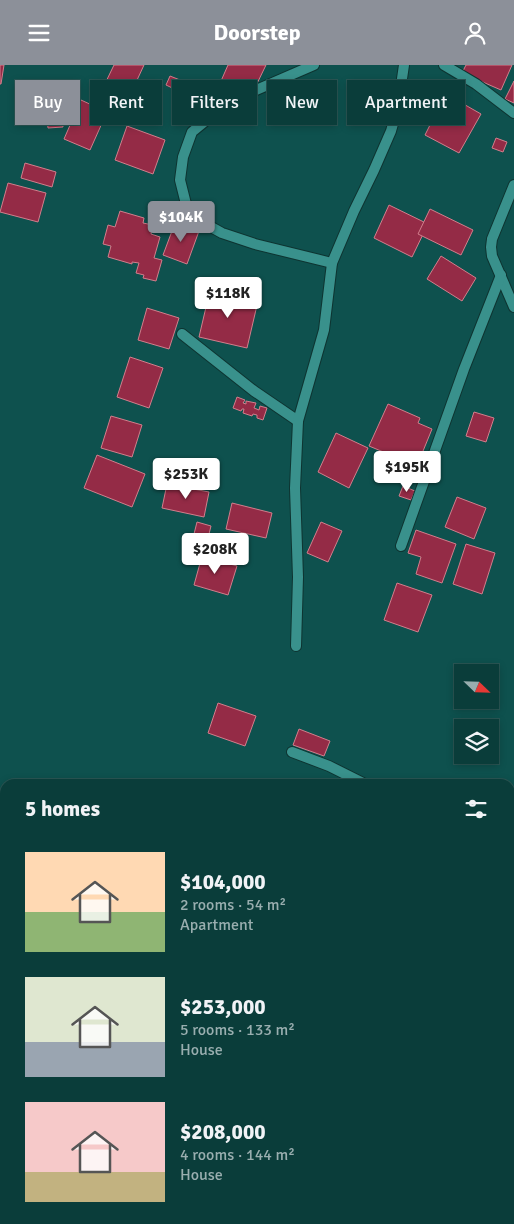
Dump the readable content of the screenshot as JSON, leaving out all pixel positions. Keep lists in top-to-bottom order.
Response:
{
  "north": "bottom right",
  "page": {
    "header": "Doorstep",
    "chip": [
      "Buy",
      "Rent",
      "Filters",
      "New",
      "Apartment"
    ],
    "price": [
      "$104K",
      "$118K",
      "$195K",
      "$253K",
      "$208K"
    ],
    "heading": "5 homes",
    "list": [
      {
        "name": "$104,000",
        "note": "2 rooms · 54 m² · Apartment"
      },
      {
        "name": "$253,000",
        "note": "5 rooms · 133 m² · House"
      },
      {
        "name": "$208,000",
        "note": "4 rooms · 144 m² · House"
      }
    ]
  }
}
